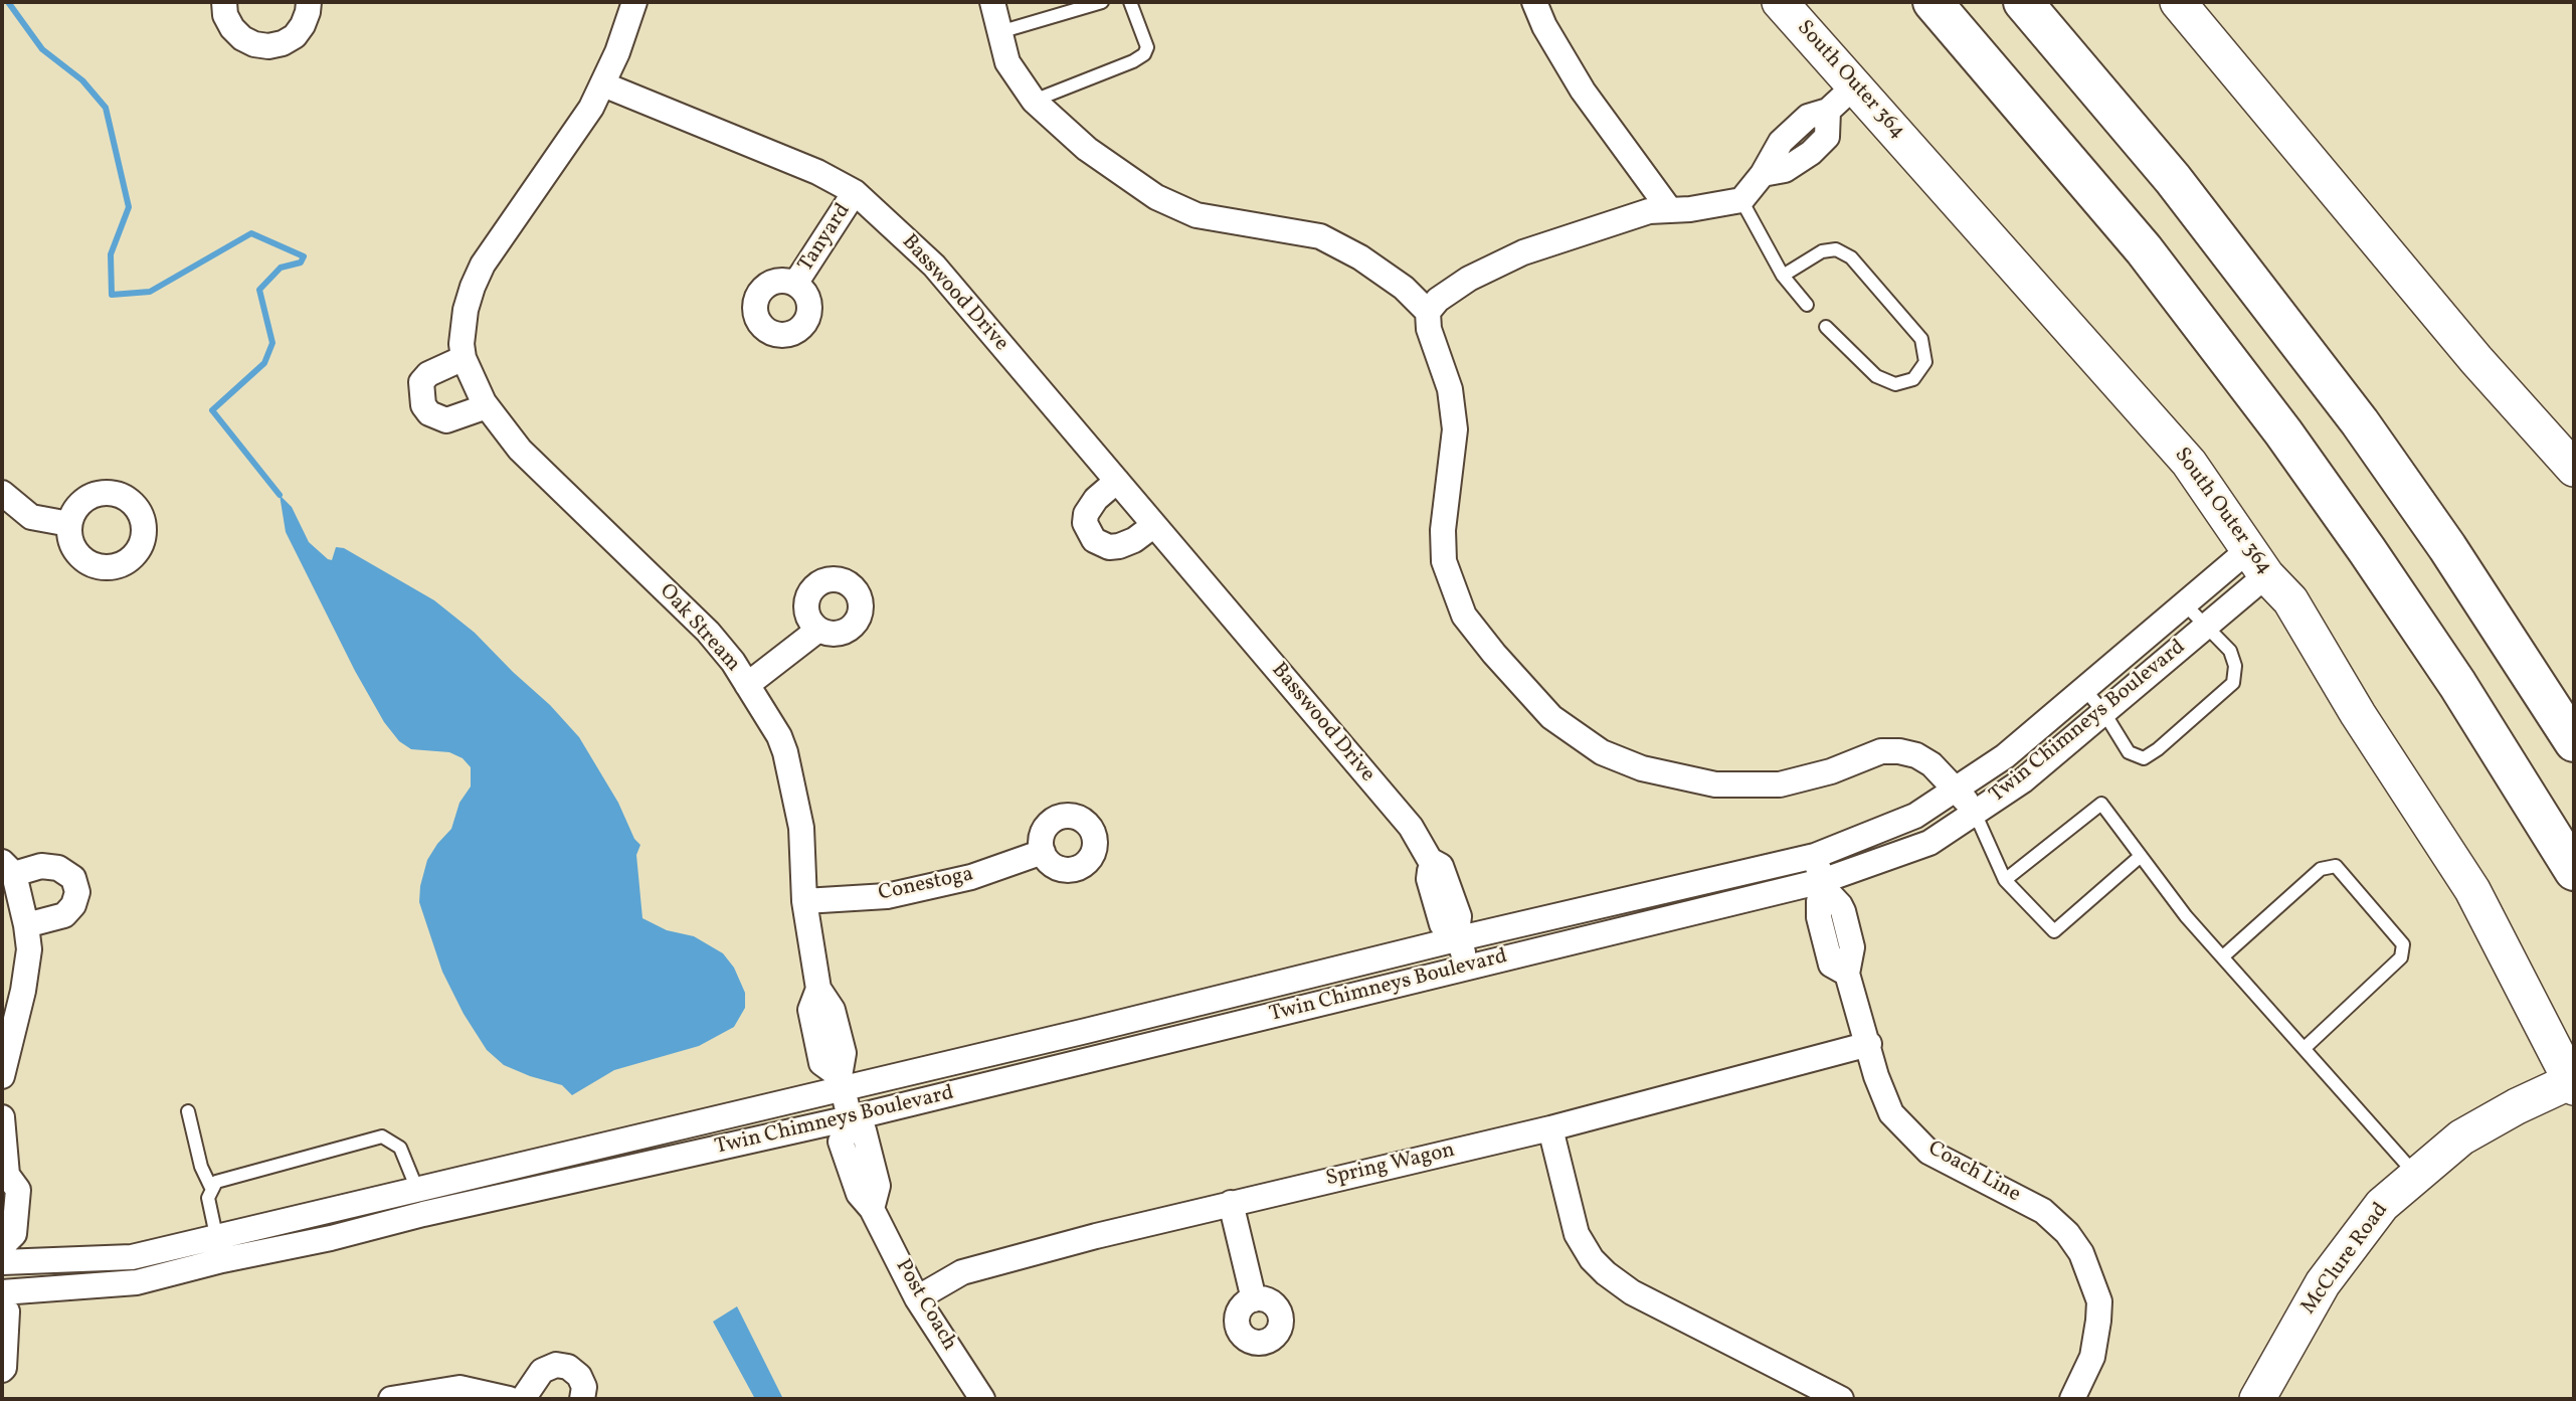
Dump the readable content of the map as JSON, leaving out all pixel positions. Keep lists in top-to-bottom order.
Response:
{
  "streets": {
    "street": [
      "South Outer 364",
      "Tanyard",
      "Basswood Drive",
      "Oak Stream",
      "Twin Chimneys Boulevard",
      "Conestoga",
      "Spring Wagon",
      "Coach Line",
      "McClure Road",
      "Post Coach"
    ]
  },
  "crossings": [
    ["South Outer 364", "Twin Chimneys Boulevard"],
    ["South Outer 364", "McClure Road"],
    ["Tanyard", "Basswood Drive"],
    ["Basswood Drive", "Oak Stream"],
    ["Basswood Drive", "Twin Chimneys Boulevard"],
    ["Oak Stream", "Twin Chimneys Boulevard"],
    ["Oak Stream", "Conestoga"],
    ["Oak Stream", "Post Coach"],
    ["Twin Chimneys Boulevard", "Coach Line"],
    ["Twin Chimneys Boulevard", "Post Coach"],
    ["Spring Wagon", "Coach Line"],
    ["Spring Wagon", "Post Coach"]
  ]
}
